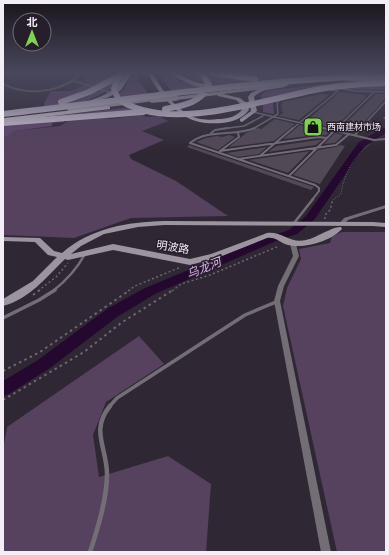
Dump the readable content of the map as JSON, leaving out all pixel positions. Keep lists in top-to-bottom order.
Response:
{
  "streets": {
    "street": ["明波路"]
  },
  "water": ["乌龙河"],
  "places": {
    "shop": ["西南建材市场"]
  },
  "north": "top"
}
